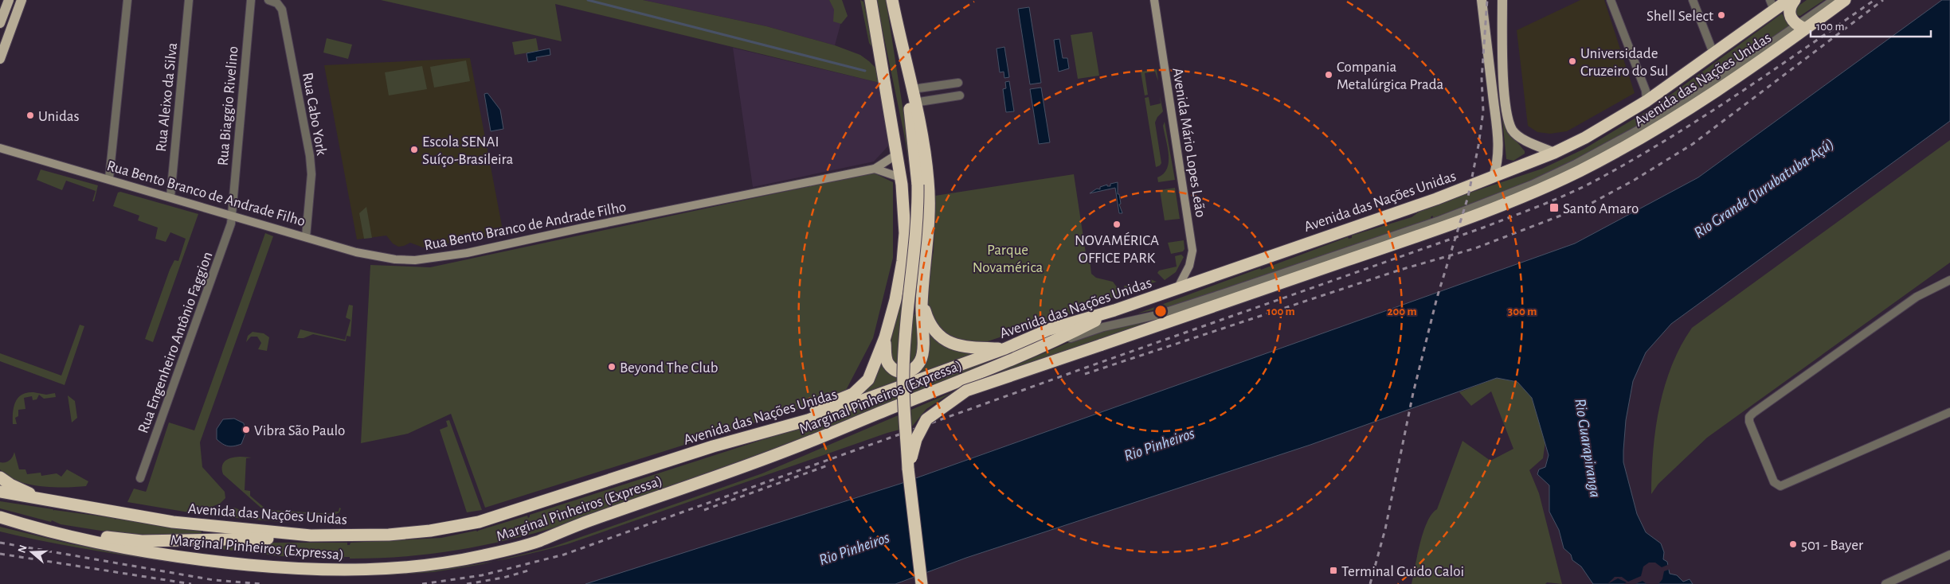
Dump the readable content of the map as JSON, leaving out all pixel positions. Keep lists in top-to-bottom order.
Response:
{
  "streets": {
    "highway": ["Avenida das Nações Unidas", "Marginal Pinheiros (Expressa)"],
    "street": [
      "Rua Aleixo da Silva",
      "Rua Biaggio Rivelino",
      "Rua Cabo York",
      "Avenida Mário Lopes Leão",
      "Rua Bento Branco de Andrade Filho",
      "Rua Engenheiro Antônio Faggion"
    ]
  },
  "crossings": [
    ["Avenida das Nações Unidas", "Avenida Mário Lopes Leão"],
    ["Avenida das Nações Unidas", "Marginal Pinheiros (Expressa)"],
    ["Rua Aleixo da Silva", "Rua Bento Branco de Andrade Filho"],
    ["Rua Biaggio Rivelino", "Rua Bento Branco de Andrade Filho"],
    ["Rua Biaggio Rivelino", "Rua Engenheiro Antônio Faggion"],
    ["Rua Cabo York", "Rua Bento Branco de Andrade Filho"],
    ["Rua Bento Branco de Andrade Filho", "Rua Engenheiro Antônio Faggion"]
  ],
  "water": ["Rio Grande (Jurubatuba-Açú)", "Rio Pinheiros", "Rio Guarapiranga"],
  "parks": ["Parque Novamérica"],
  "places": {
    "other": [
      "Shell Select",
      "Universidade Cruzeiro do Sul",
      "Compania Metalúrgica Prada",
      "Unidas",
      "Escola SENAI Suíço-Brasileira",
      "NOVAMÉRICA OFFICE PARK",
      "Beyond The Club",
      "Vibra São Paulo",
      "501 - Bayer"
    ],
    "transit": ["Santo Amaro", "Terminal Guido Caloi"]
  },
  "scale_bar": "100 m",
  "north": "left",
  "rings": ["100 m", "200 m", "300 m"]
}
